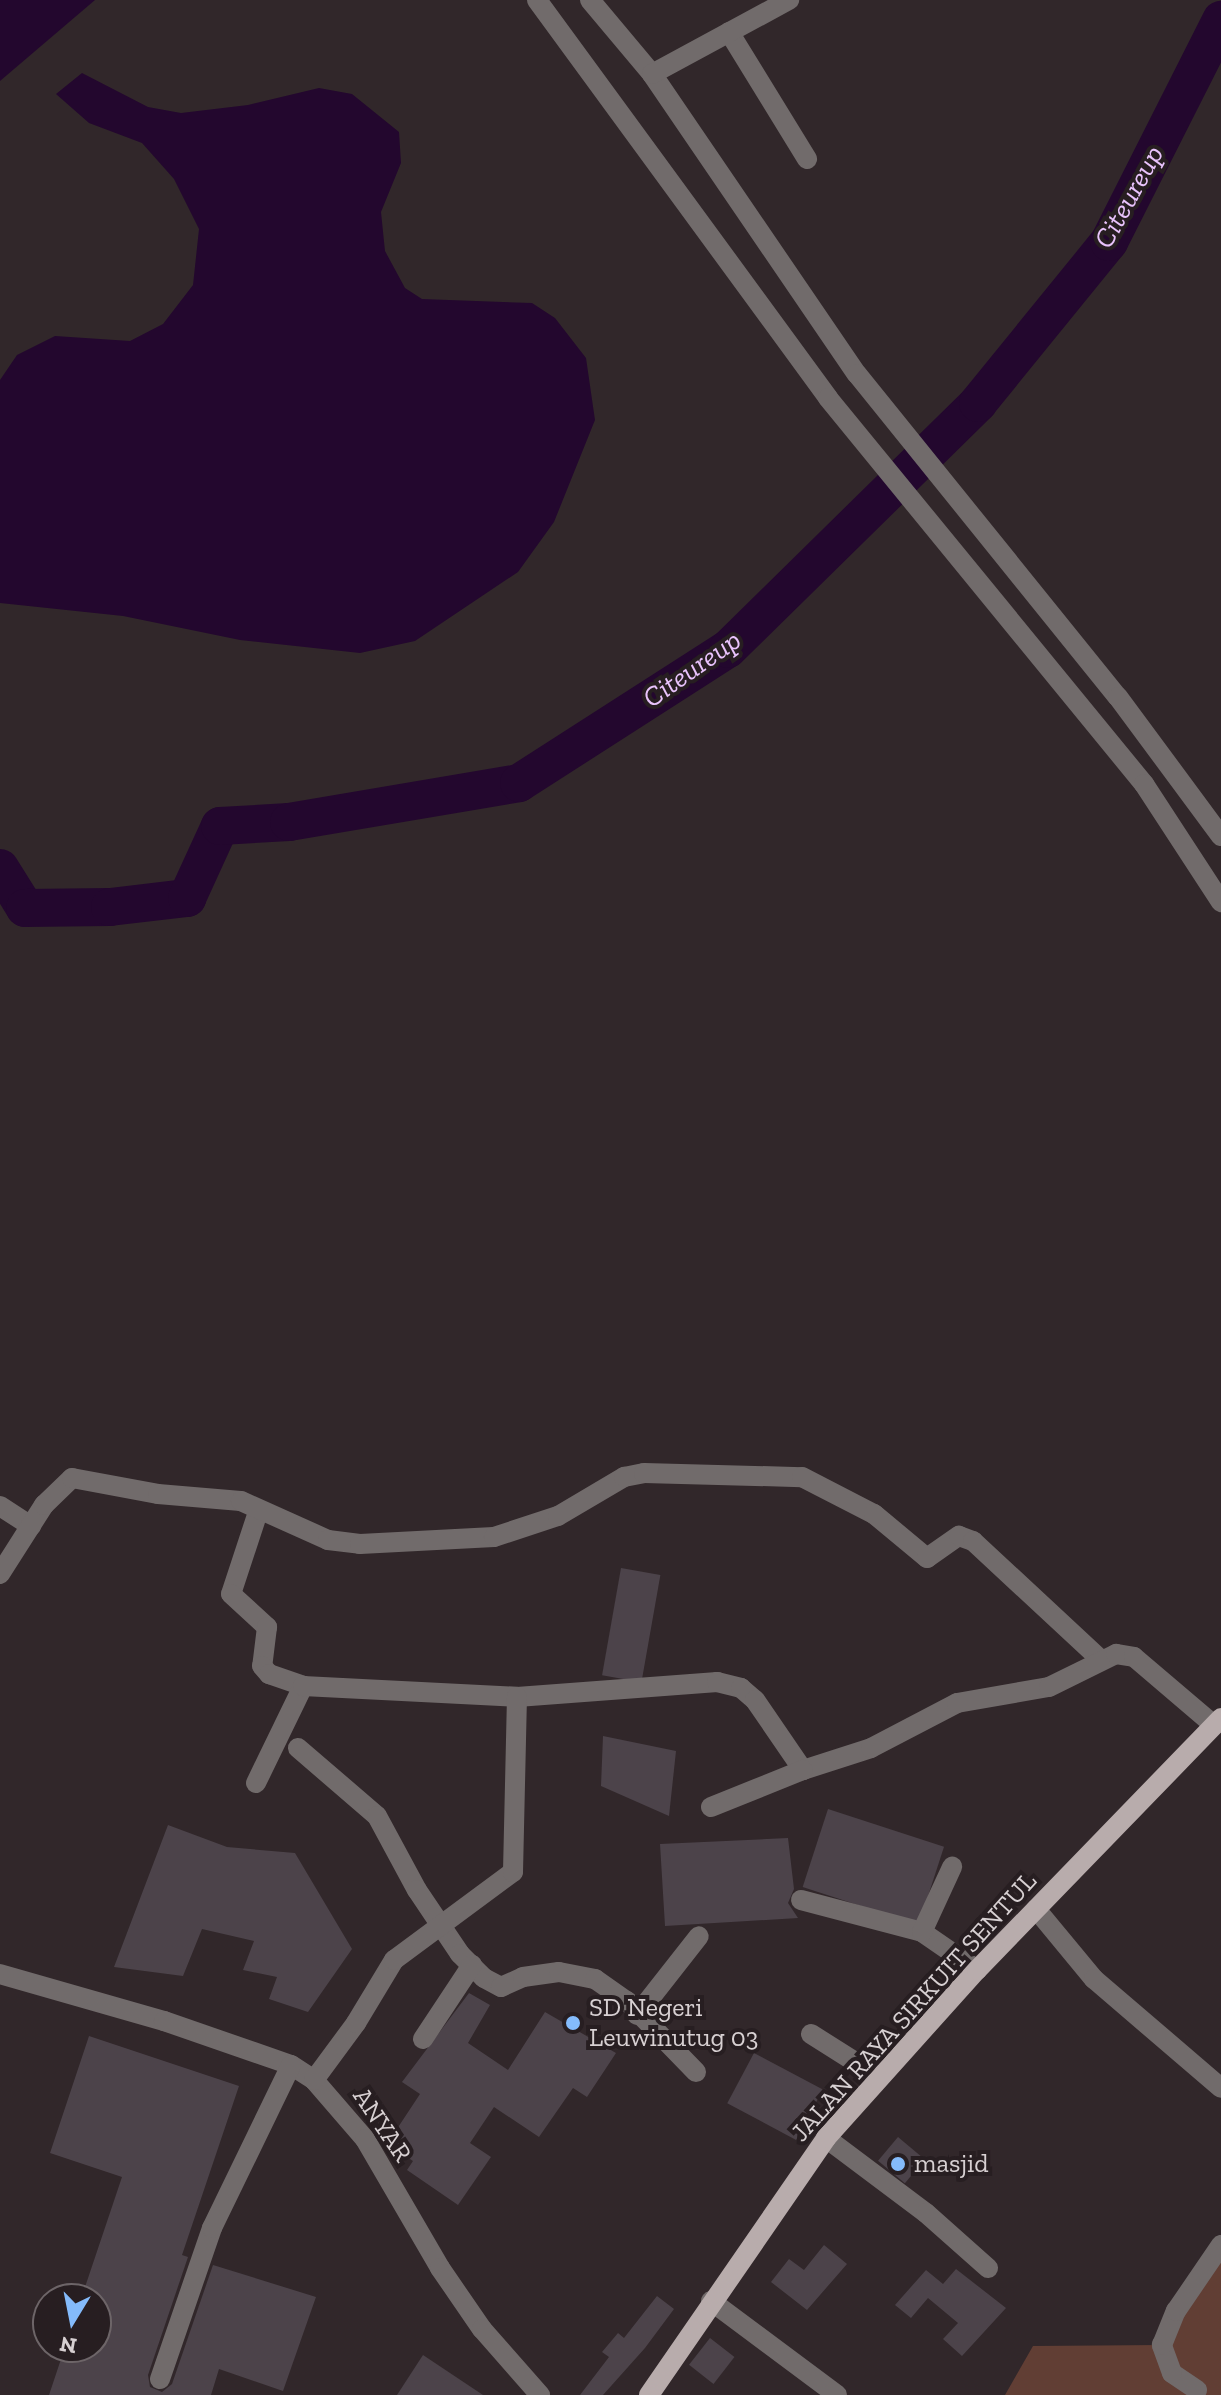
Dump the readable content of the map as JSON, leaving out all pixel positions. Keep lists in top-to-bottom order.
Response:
{
  "streets": {
    "main road": ["JALAN RAYA SIRKUIT SENTUL"],
    "street": ["ANYAR"]
  },
  "water": ["Citeureup"],
  "places": ["SD Negeri Leuwinutug 03", "masjid"],
  "north": "bottom"
}
